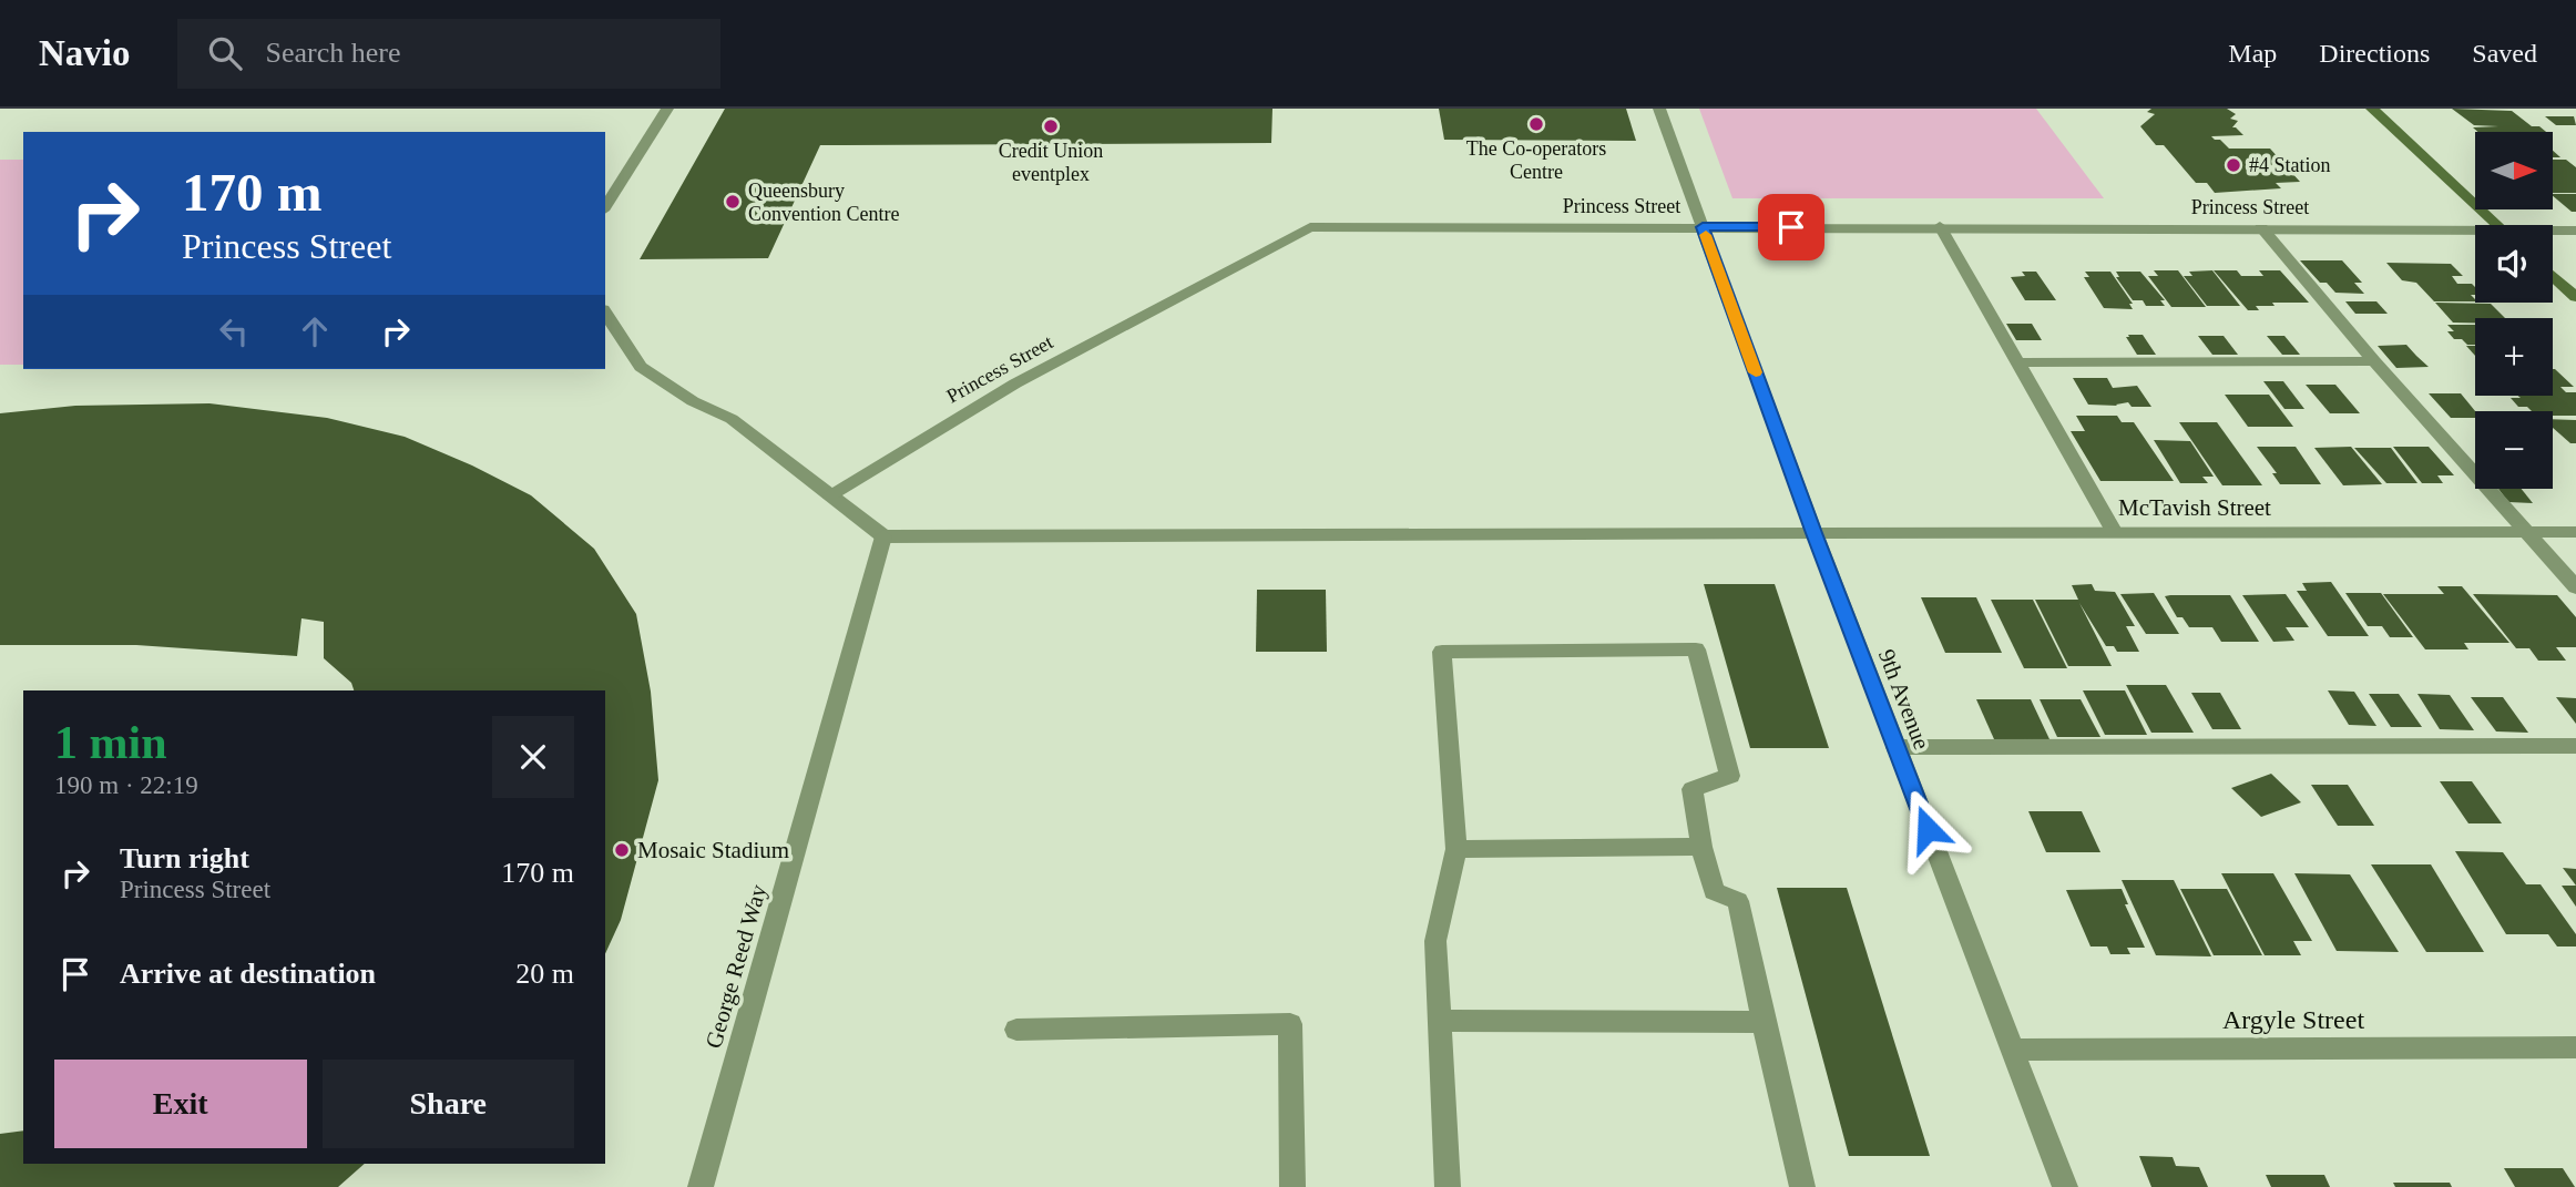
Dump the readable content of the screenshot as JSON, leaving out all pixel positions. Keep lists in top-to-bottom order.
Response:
{
  "streets": {
    "street": [
      "Princess Street",
      "McTavish Street",
      "9th Avenue",
      "George Reed Way",
      "Argyle Street"
    ]
  },
  "crossings": [
    ["Princess Street", "9th Avenue"],
    ["McTavish Street", "9th Avenue"],
    ["McTavish Street", "George Reed Way"],
    ["9th Avenue", "Argyle Street"]
  ],
  "places": [
    "The Co-operators Centre",
    "Credit Union eventplex",
    "#4 Station",
    "Queensbury Convention Centre",
    "Mosaic Stadium"
  ],
  "north": "right",
  "page": {
    "header": "Navio",
    "search": "Search here",
    "nav": ["Map", "Directions", "Saved"],
    "map_buttons": ["+", "−"],
    "turn": ["170 m", "Princess Street"],
    "heading": ["1 min", "190 m · 22:19"],
    "list": [
      {
        "name": "Turn right",
        "note": "Princess Street",
        "value": "170 m"
      },
      {
        "name": "Arrive at destination",
        "value": "20 m"
      }
    ],
    "buttons": ["Exit", "Share"]
  }
}
